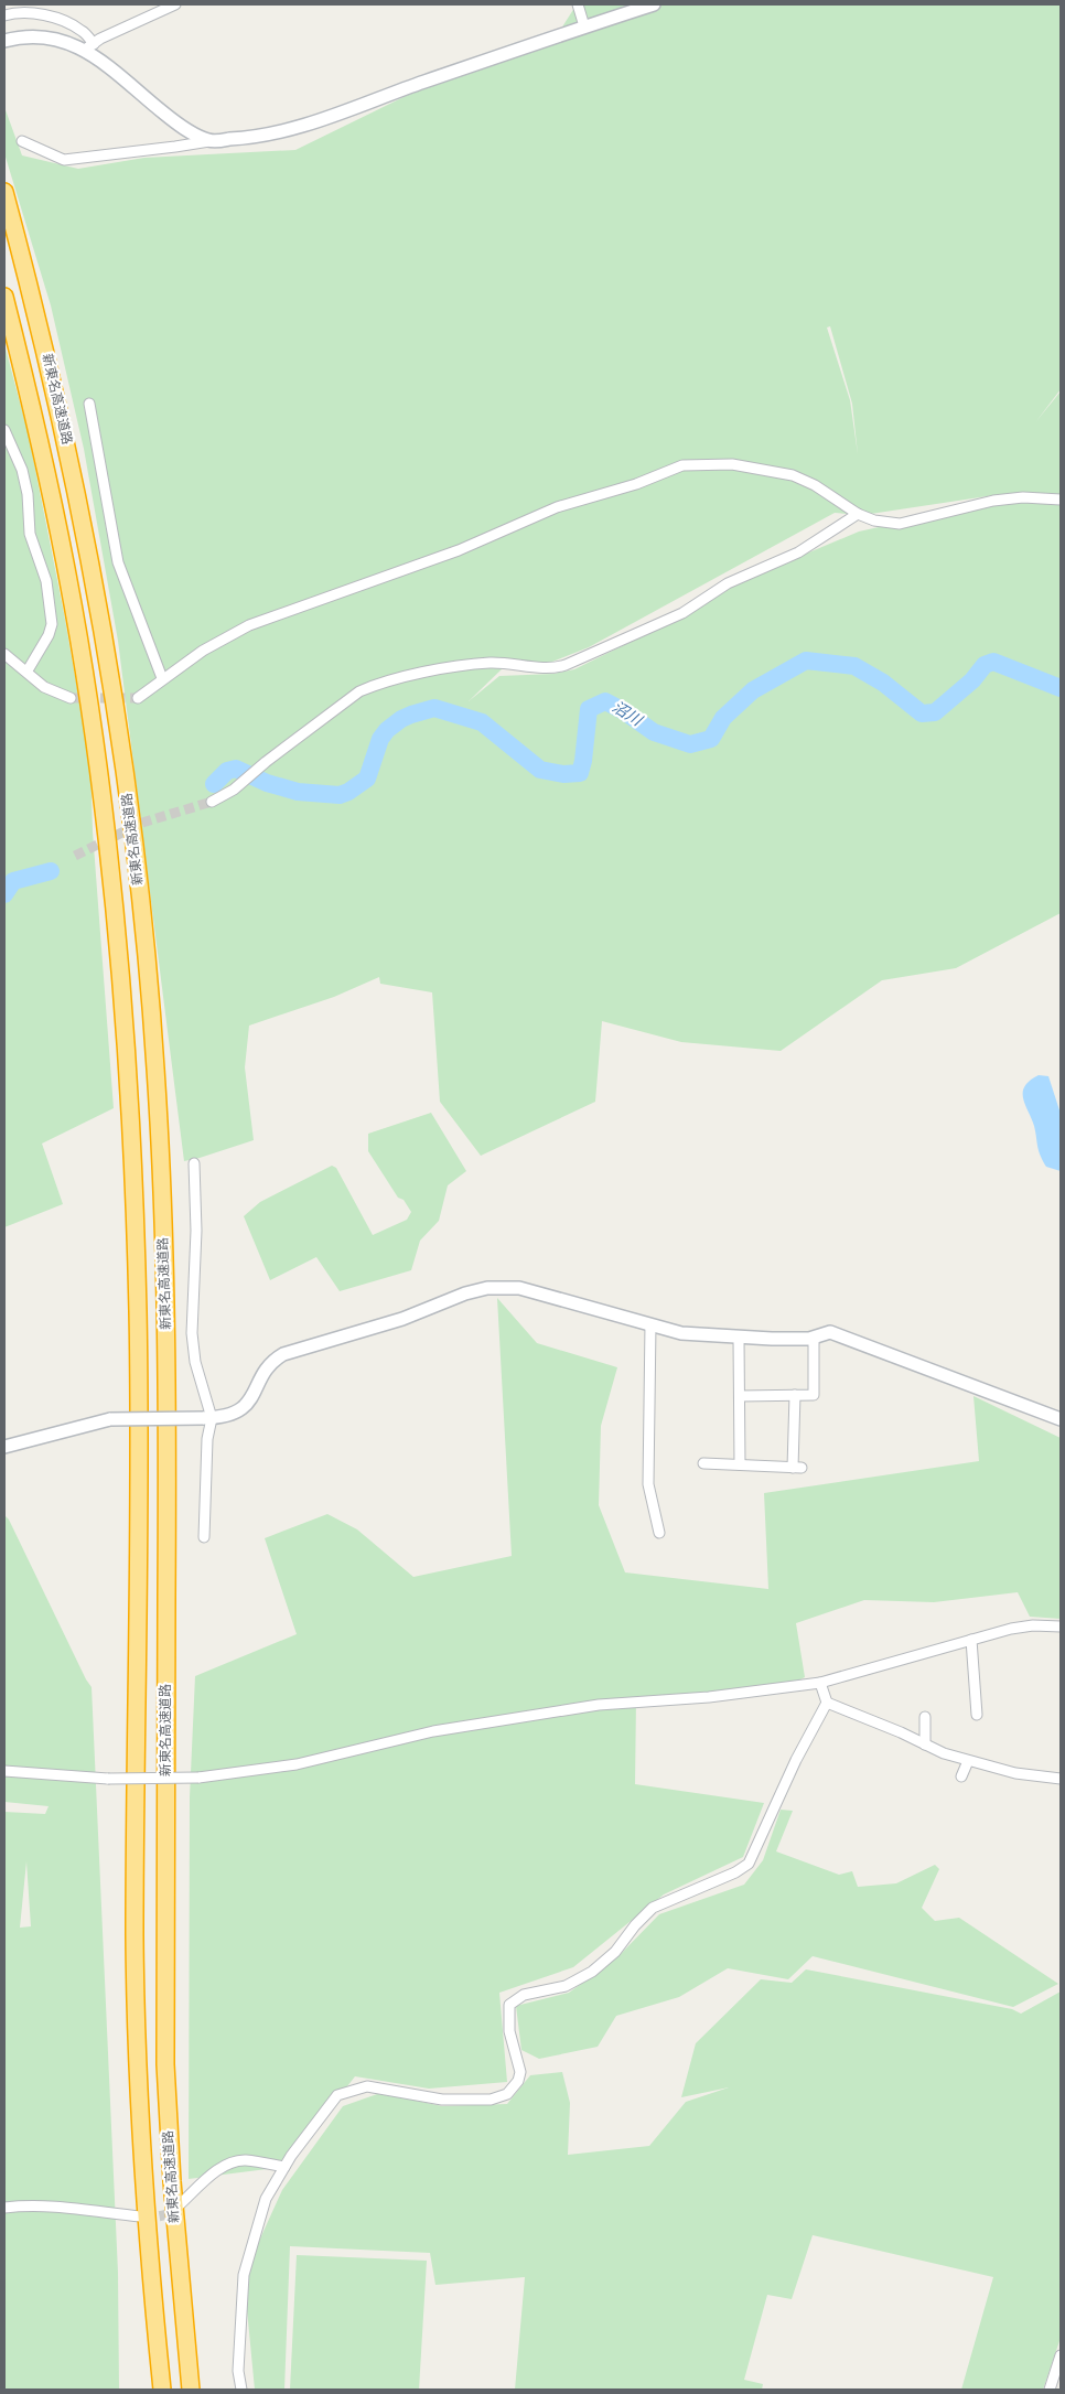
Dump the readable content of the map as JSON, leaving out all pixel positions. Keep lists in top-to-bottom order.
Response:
{
  "streets": {
    "highway": ["新東名高速道路"]
  },
  "water": ["沼川"]
}
